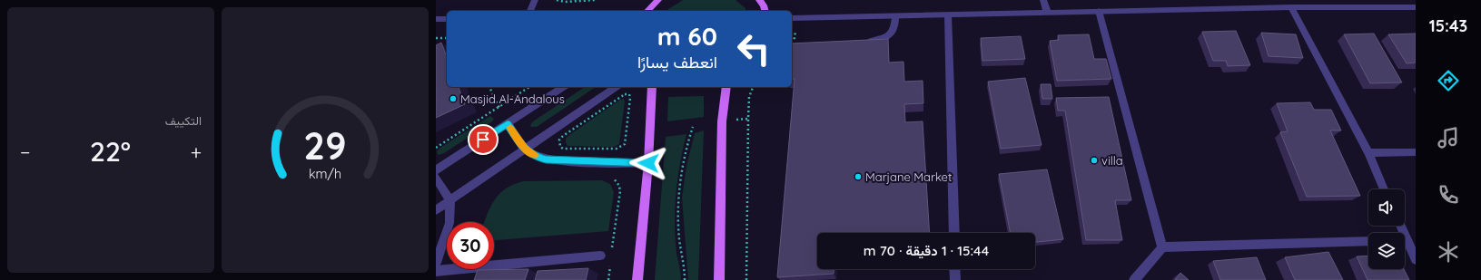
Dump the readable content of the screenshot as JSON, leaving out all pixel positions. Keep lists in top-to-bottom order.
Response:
{
  "places": ["Masjid Al-Andalous", "villa", "Marjane Market"],
  "page": {
    "tabs": "15:43",
    "tile": "التكييف",
    "turn": ["60 m", "انعطف يسارًا"],
    "heat": ["−", "22°", "+"],
    "limit": "30",
    "trip": "15:44 · 1 دقيقة · 70 m",
    "gauge": ["29", "km/h"]
  }
}
